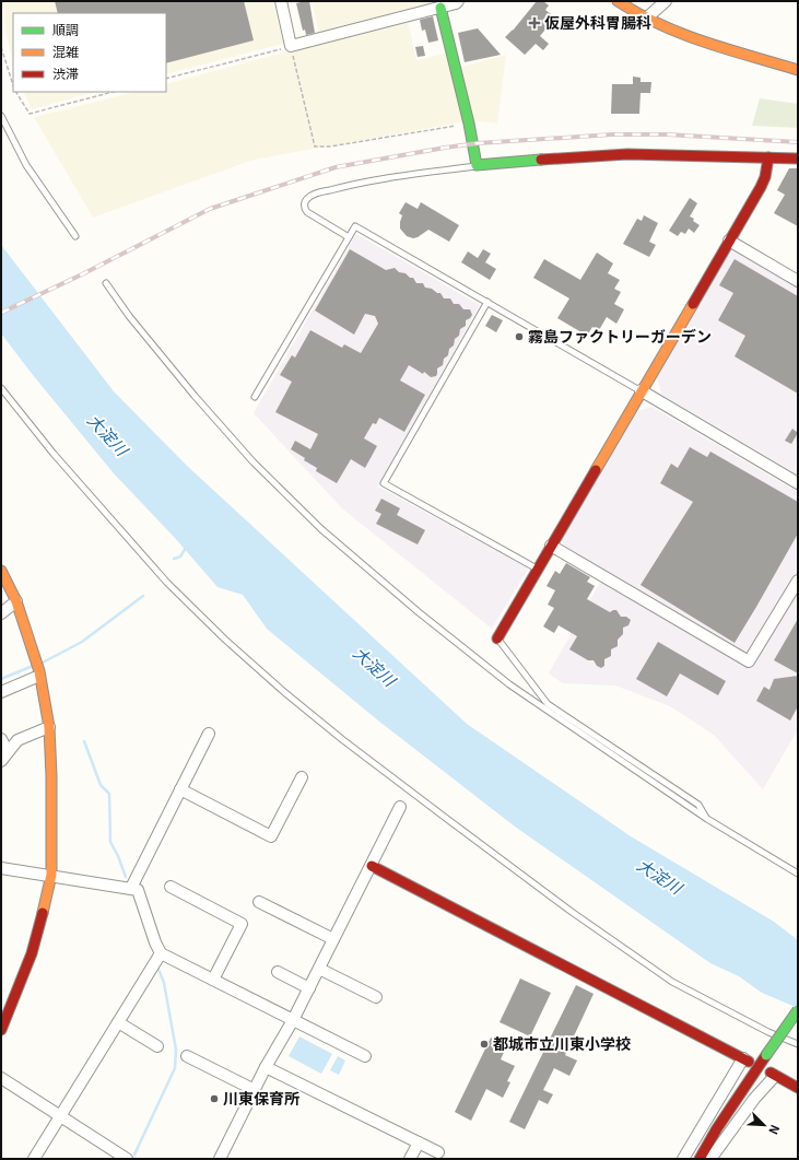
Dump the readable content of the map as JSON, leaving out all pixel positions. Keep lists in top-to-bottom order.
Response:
{
  "water": ["大淀川"],
  "places": {
    "health": ["仮屋外科胃腸科"],
    "other": ["霧島ファクトリーガーデン", "都城市立川東小学校", "川東保育所"]
  },
  "legend": ["順調", "混雑", "渋滞"],
  "north": "bottom right"
}
